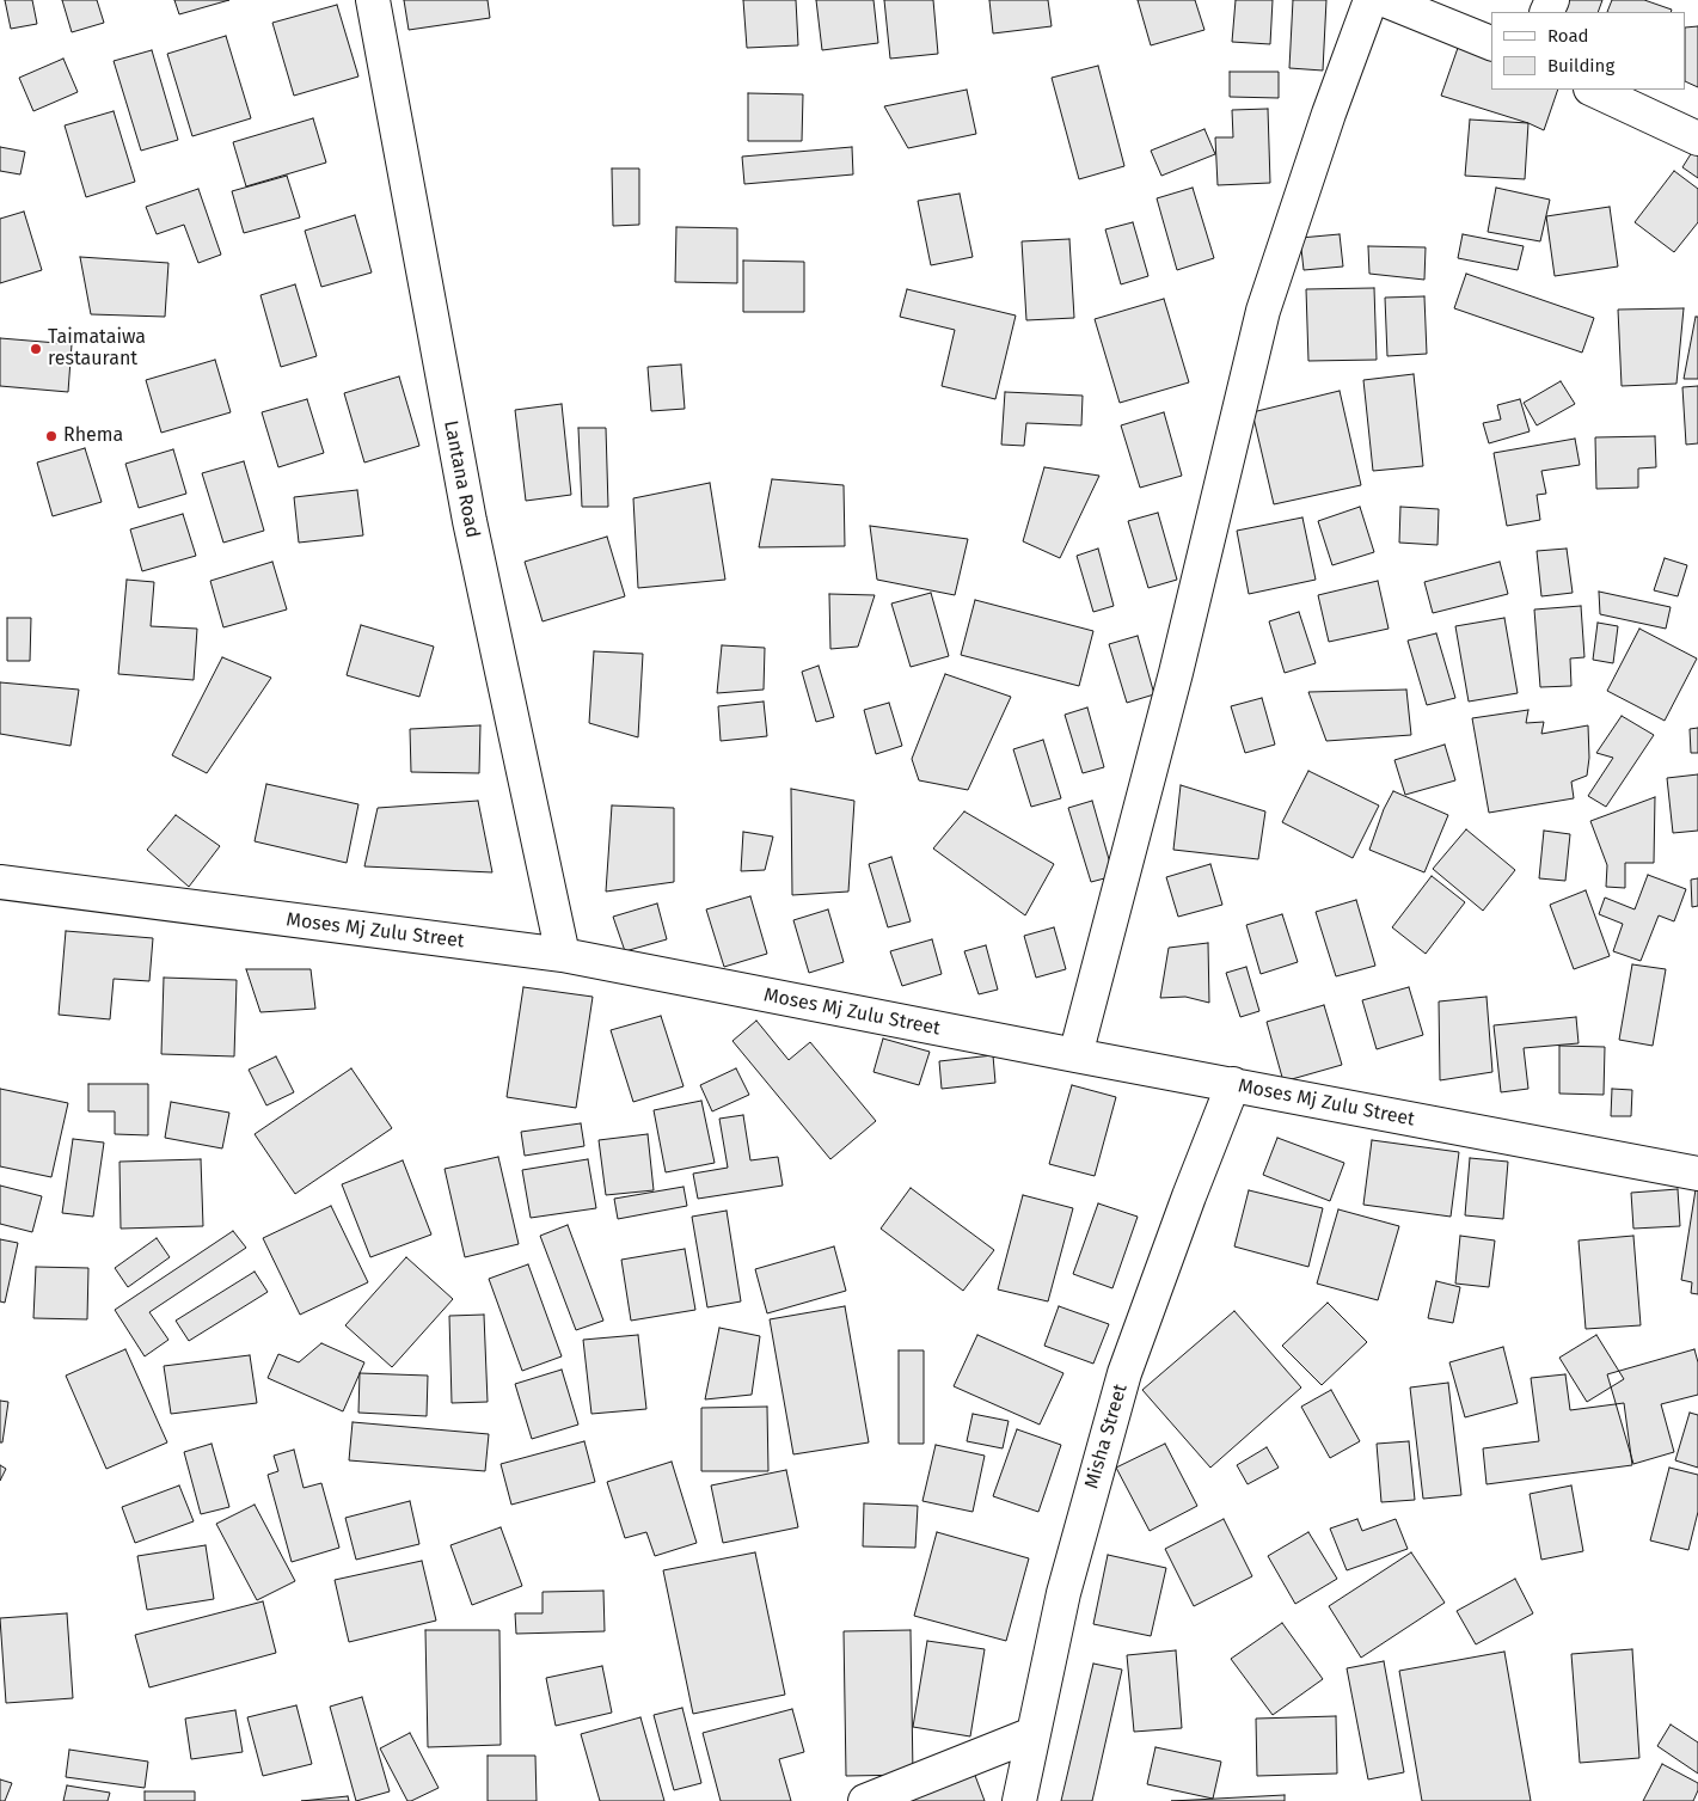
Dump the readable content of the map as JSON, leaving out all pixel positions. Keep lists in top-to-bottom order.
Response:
{
  "streets": {
    "street": ["Lantana Road", "Moses Mj Zulu Street", "Misha Street"]
  },
  "crossings": [
    ["Lantana Road", "Moses Mj Zulu Street"],
    ["Moses Mj Zulu Street", "Misha Street"]
  ],
  "places": ["Taimataiwa restaurant", "Rhema"],
  "legend": ["Road", "Building"]
}
